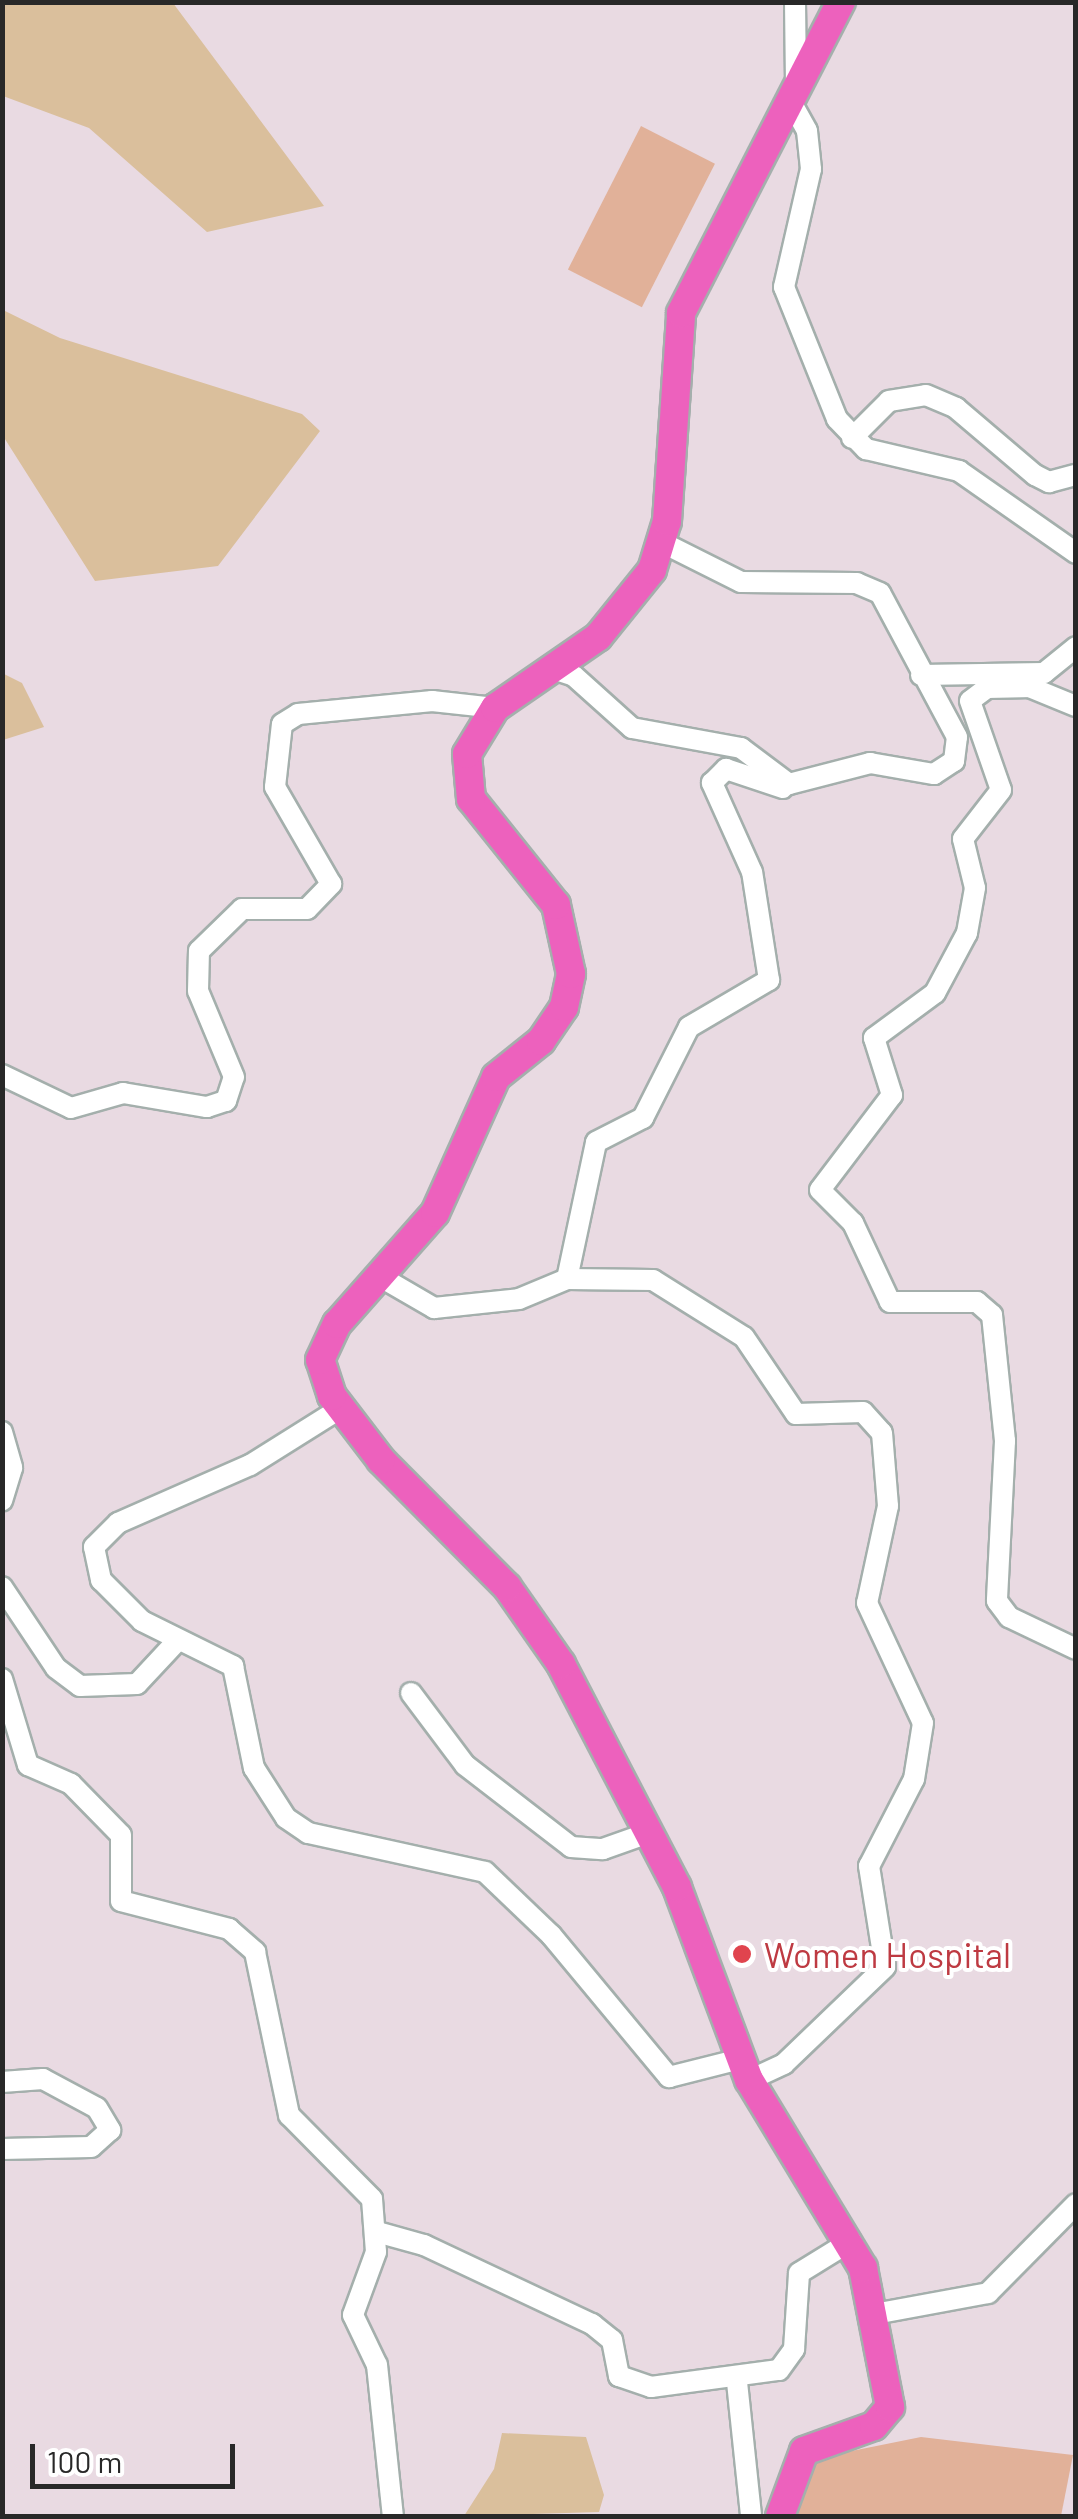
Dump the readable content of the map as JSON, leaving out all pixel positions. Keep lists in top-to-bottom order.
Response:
{
  "places": ["Women Hospital"],
  "scale_bar": "100 m"
}
